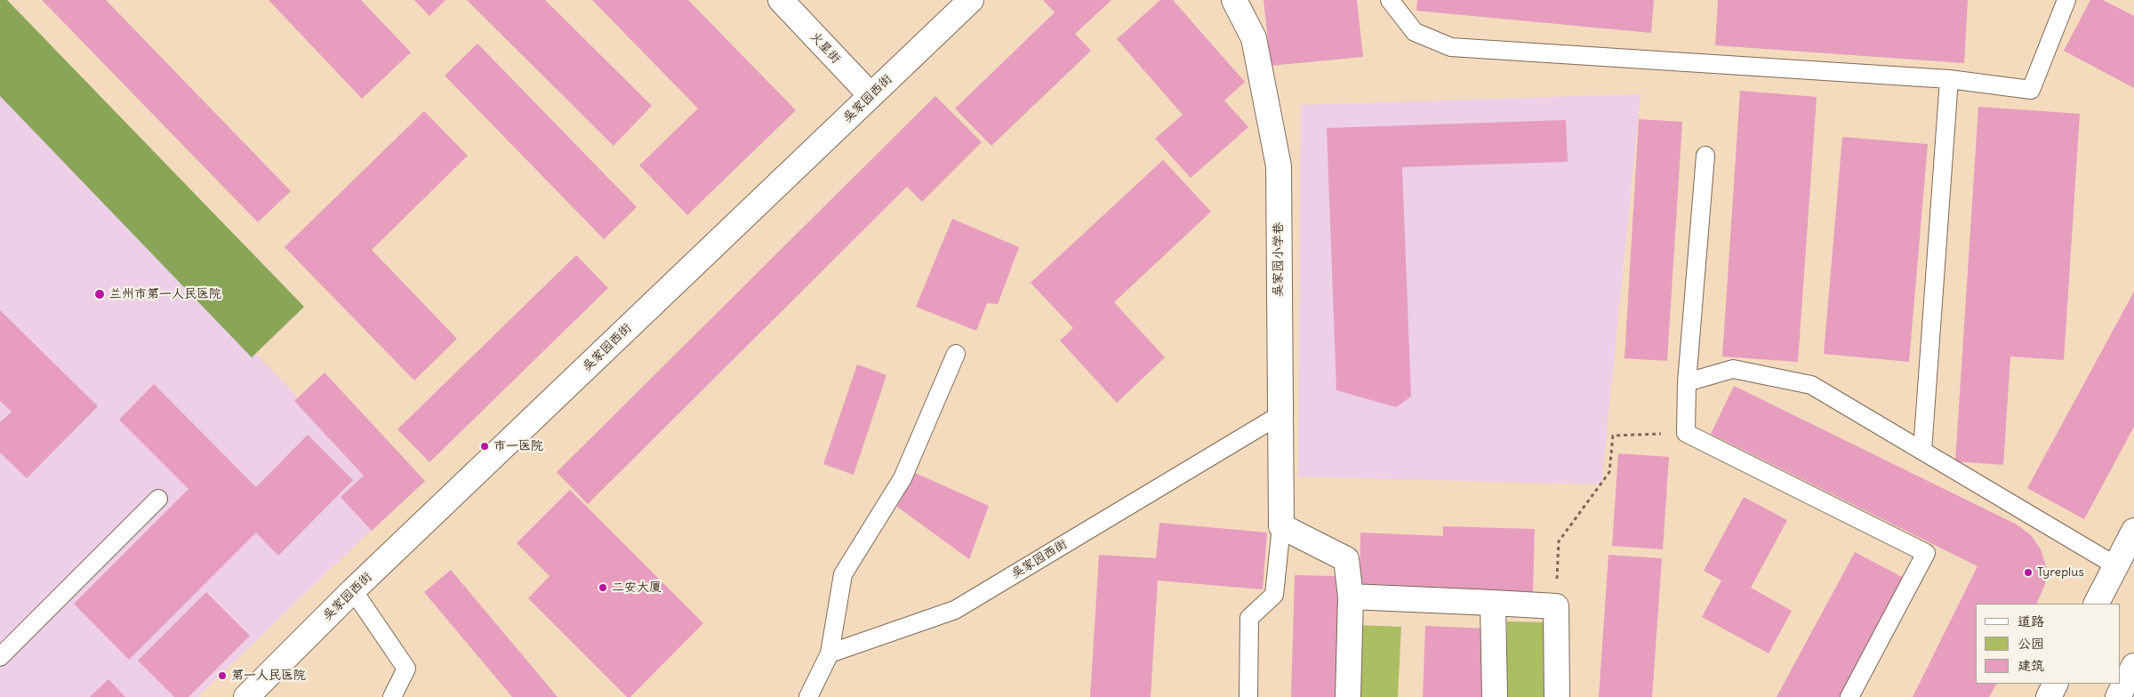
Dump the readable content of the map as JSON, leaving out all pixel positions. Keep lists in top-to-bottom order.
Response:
{
  "streets": {
    "main road": ["火星街", "吴家园西街", "吴家园小学巷"]
  },
  "crossings": [
    ["火星街", "吴家园西街"],
    ["吴家园西街", "吴家园小学巷"]
  ],
  "places": [
    "兰州市第一人民医院",
    "市一医院",
    "Tyreplus",
    "二安大厦",
    "第一人民医院"
  ],
  "legend": ["道路", "公园", "建筑"]
}
